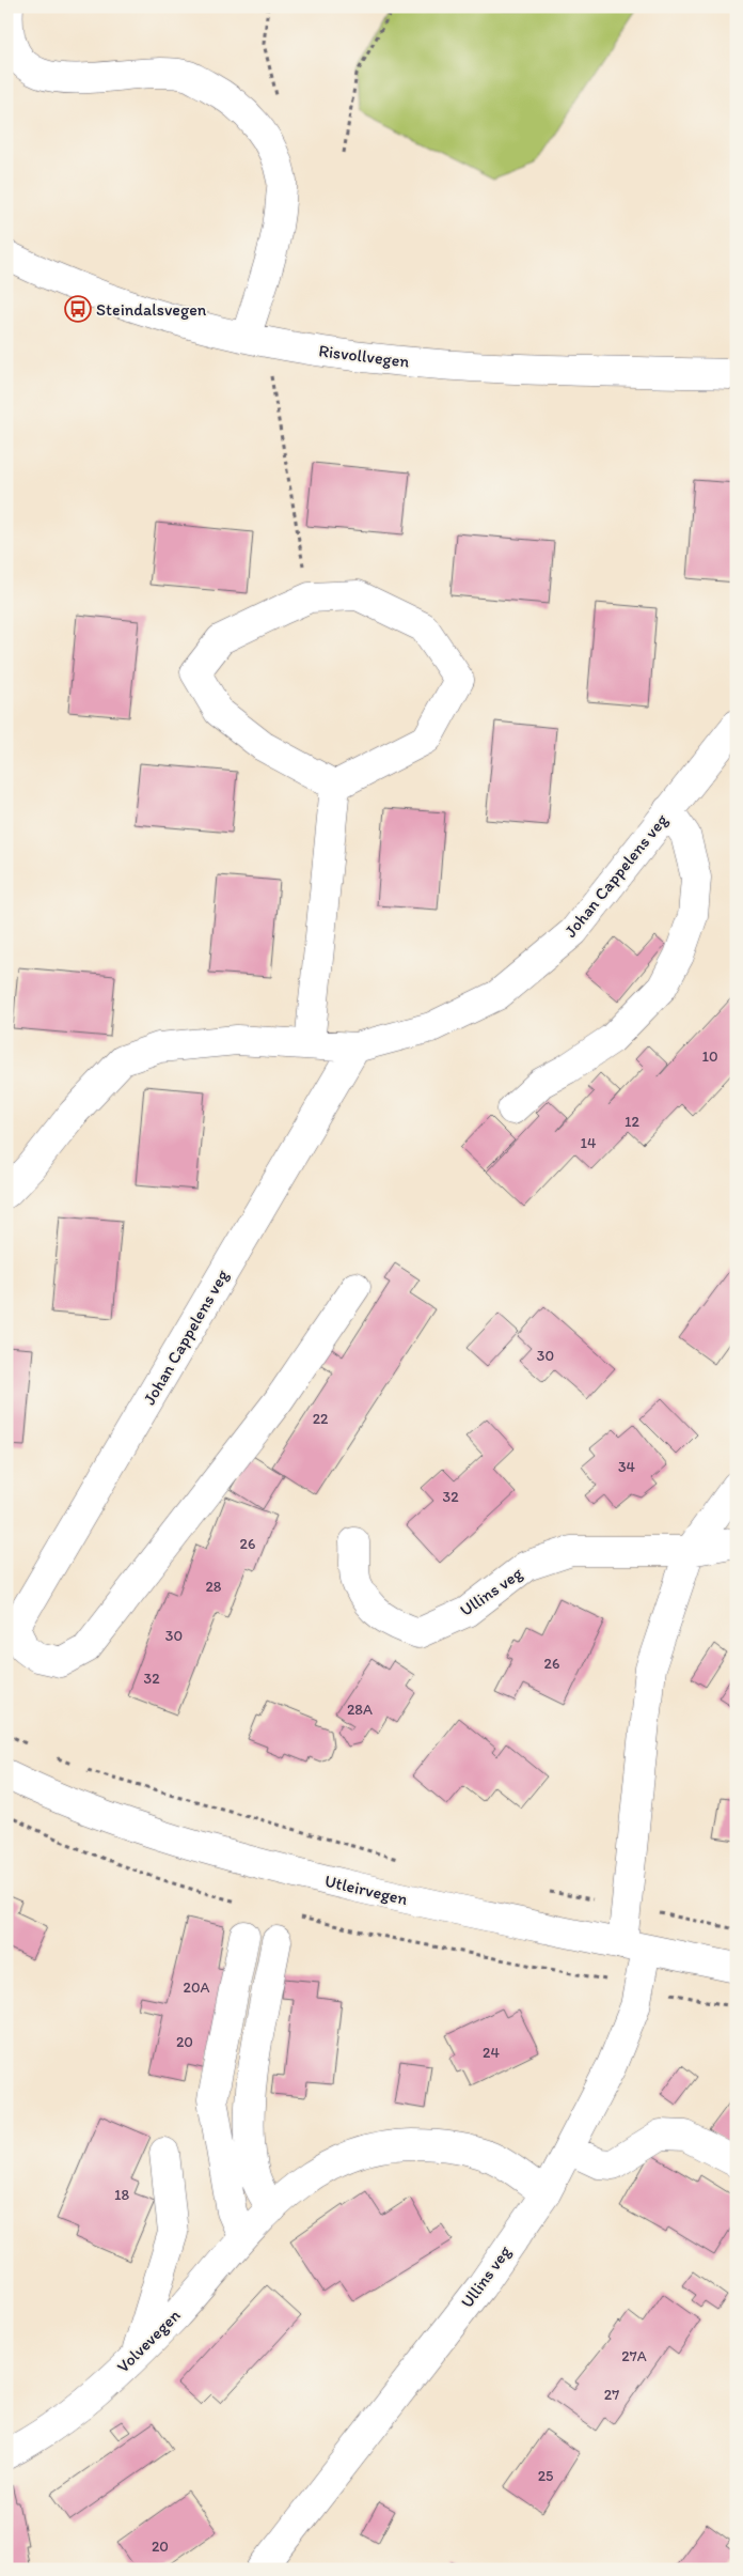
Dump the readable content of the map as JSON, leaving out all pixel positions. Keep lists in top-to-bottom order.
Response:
{
  "streets": {
    "street": [
      "Risvollvegen",
      "Johan Cappelens veg",
      "Ullins veg",
      "Utleirvegen",
      "Volvevegen"
    ]
  },
  "crossings": [
    ["Ullins veg", "Utleirvegen"],
    ["Ullins veg", "Volvevegen"]
  ],
  "places": {
    "bus stop": ["Steindalsvegen"]
  },
  "house_numbers": [
    "10",
    "12",
    "14",
    "30",
    "22",
    "34",
    "32",
    "26",
    "28",
    "30",
    "26",
    "32",
    "28A",
    "20A",
    "20",
    "24",
    "18",
    "27A",
    "27",
    "25",
    "20"
  ]
}
